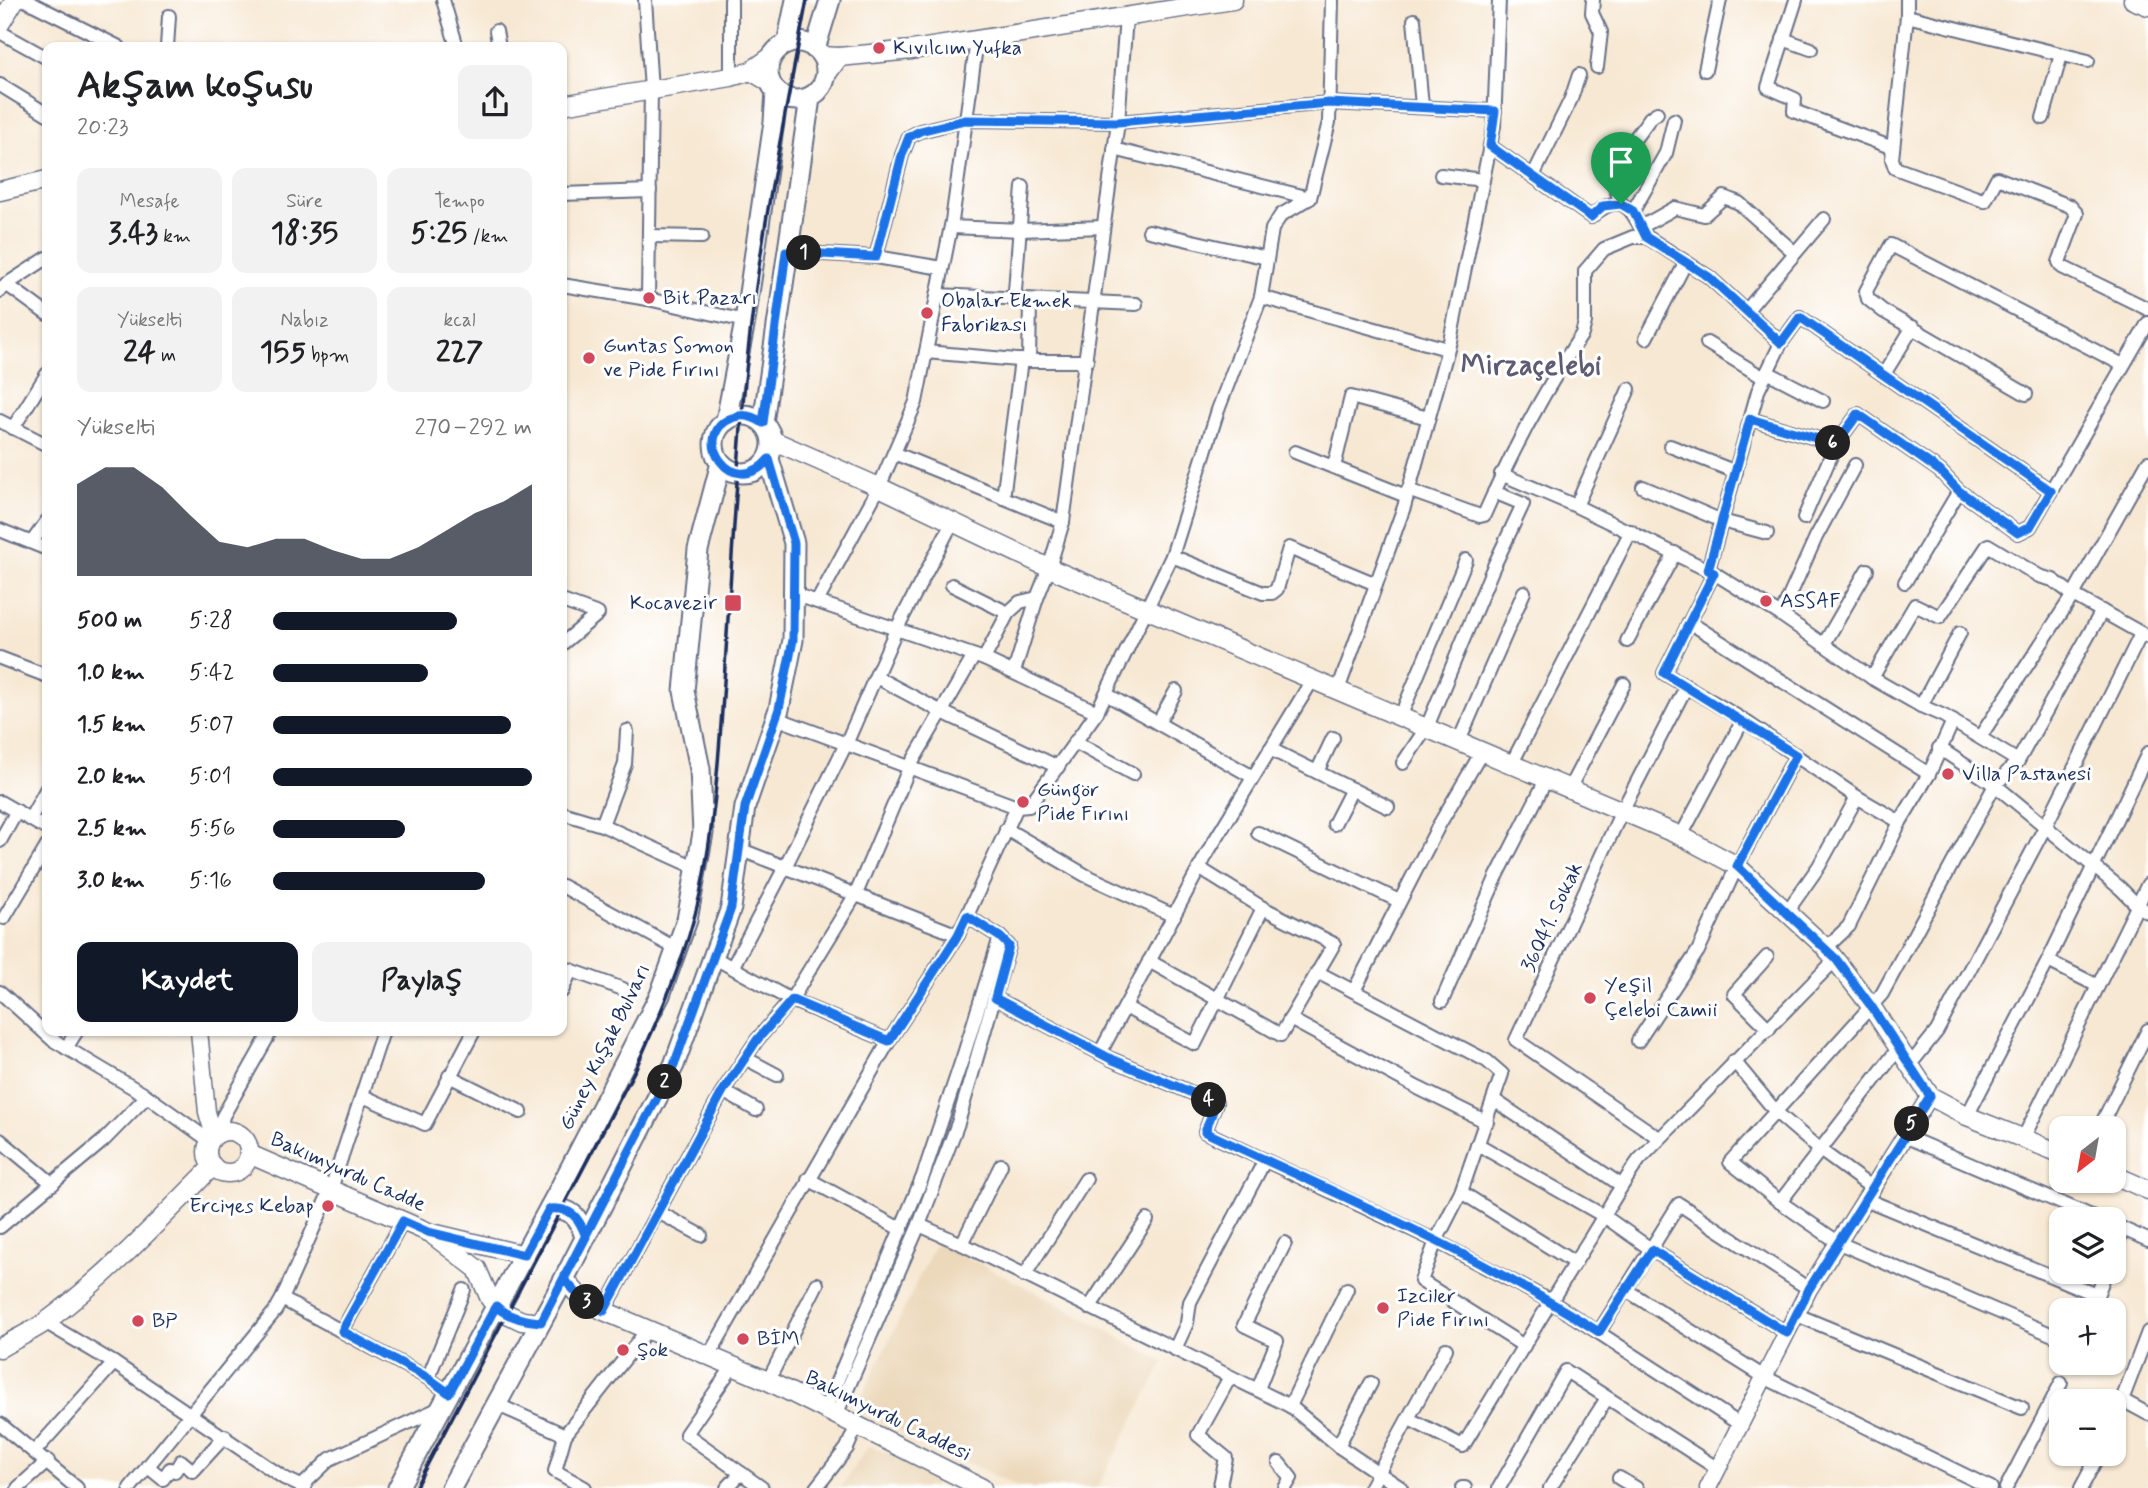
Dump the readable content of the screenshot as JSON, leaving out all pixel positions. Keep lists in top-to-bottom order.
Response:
{
  "streets": {
    "main road": ["Güney Kuşak Bulvarı", "Bakımyurdu Cadde", "Bakımyurdu Caddesi"],
    "street": ["36041. Sokak"]
  },
  "districts": ["Mirzaçelebi"],
  "places": {
    "other": [
      "Kıvılcım Yufka",
      "Bit Pazarı",
      "Obalar Ekmek Fabrikası",
      "Guntas Somon ve Pide Fırını",
      "ASSAF",
      "Villa Pastanesi",
      "Güngör Pide Fırını",
      "Yeşil Çelebi Camii",
      "Erciyes Kebap",
      "Izciler Pide Fırını",
      "BP",
      "BİM",
      "Şok"
    ],
    "transit": ["Kocavezir"]
  },
  "north": "bottom left",
  "page": {
    "heading": ["Akşam koşusu", "20:23"],
    "stats": [
      ["Mesafe", "3.43 km"],
      ["Süre", "18:35"],
      ["Tempo", "5:25 /km"],
      ["Yükselti", "24 m"],
      ["Nabız", "155 bpm"],
      ["kcal", "227"]
    ],
    "pins": [
      "1",
      "6",
      "2",
      "4",
      "5",
      "3"
    ],
    "chart": ["Yükselti", "270–292 m"],
    "list": [
      {
        "name": "500 m",
        "note": "5:28"
      },
      {
        "name": "1.0 km",
        "note": "5:42"
      },
      {
        "name": "1.5 km",
        "note": "5:07"
      },
      {
        "name": "2.0 km",
        "note": "5:01"
      },
      {
        "name": "2.5 km",
        "note": "5:56"
      },
      {
        "name": "3.0 km",
        "note": "5:16"
      }
    ],
    "buttons": ["Kaydet", "Paylaş"],
    "map_buttons": ["+", "−"]
  }
}
